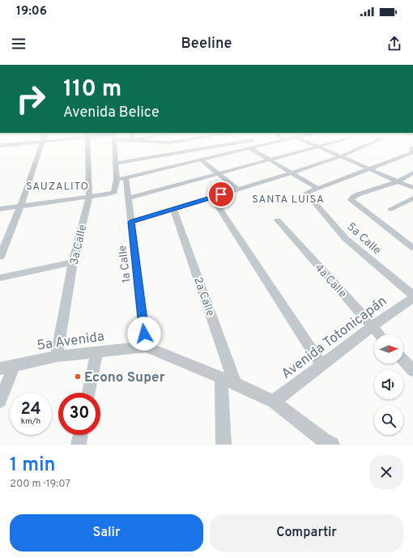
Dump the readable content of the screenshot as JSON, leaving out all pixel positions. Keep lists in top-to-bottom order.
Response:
{
  "streets": {
    "street": [
      "5a Calle",
      "3a Calle",
      "1a Calle",
      "4a Calle",
      "2a Calle",
      "Avenida Totonicapán",
      "5a Avenida"
    ]
  },
  "crossings": [
    ["3a Calle", "1a Calle"],
    ["3a Calle", "5a Avenida"],
    ["1a Calle", "5a Avenida"],
    ["4a Calle", "Avenida Totonicapán"]
  ],
  "districts": ["SAUZALITO", "SANTA LUISA"],
  "places": ["Econo Super"],
  "north": "right",
  "page": {
    "status": "19:06",
    "header": "Beeline",
    "turn": ["110 m", "Avenida Belice"],
    "speed": "24 km/h",
    "limit": "30",
    "heading": ["1 min", "200 m · 19:07"],
    "buttons": ["Salir", "Compartir"]
  }
}
